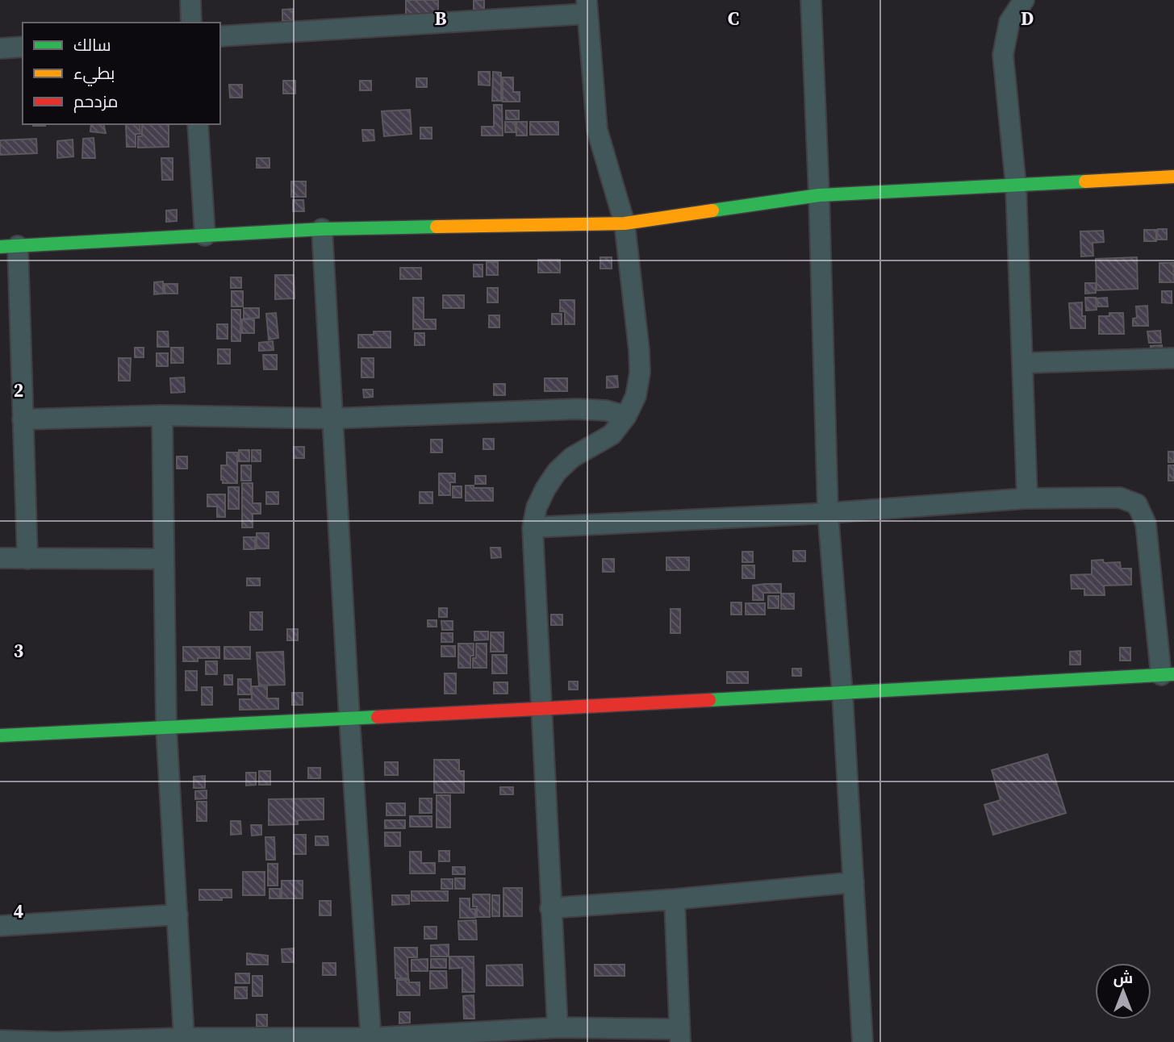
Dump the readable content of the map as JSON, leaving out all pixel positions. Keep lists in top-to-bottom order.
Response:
{
  "legend": ["سالك", "بطيء", "مزدحم"],
  "north": "top",
  "grid": {
    "columns": ["B", "C", "D"],
    "rows": ["2", "3", "4"]
  }
}
